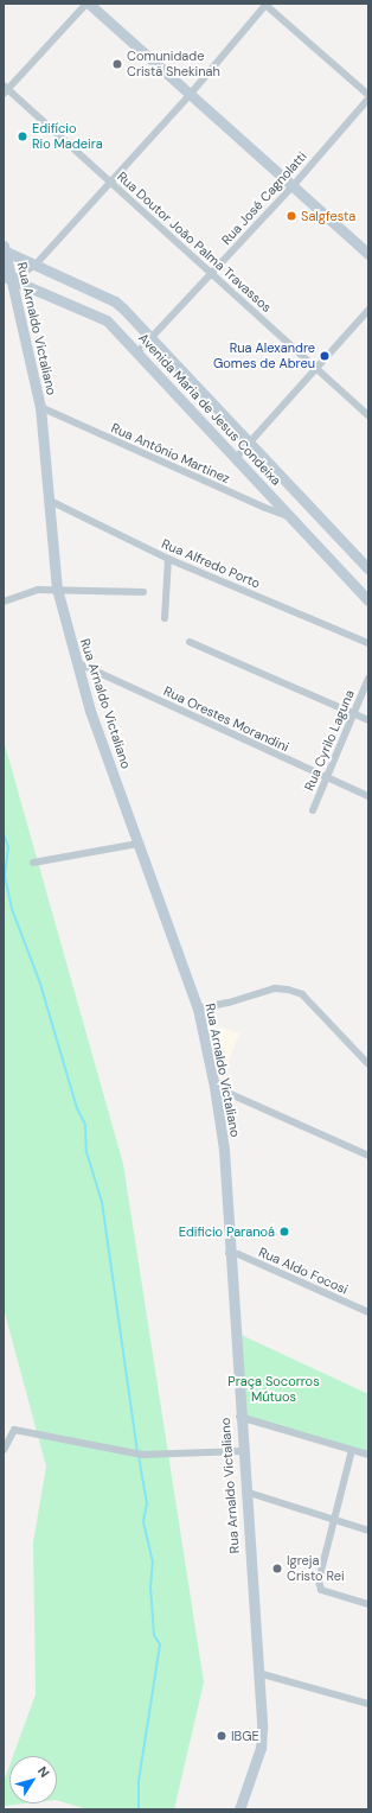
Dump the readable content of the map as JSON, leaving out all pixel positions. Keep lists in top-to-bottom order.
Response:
{
  "streets": {
    "street": [
      "Rua José Cagnolatti",
      "Rua Doutor João Palma Travassos",
      "Rua Arnaldo Victaliano",
      "Avenida Maria de Jesus Condeixa",
      "Rua Antônio Martinez",
      "Rua Alfredo Porto",
      "Rua Orestes Morandini",
      "Rua Cyrilo Laguna",
      "Rua Aldo Focosi"
    ]
  },
  "crossings": [
    ["Rua José Cagnolatti", "Rua Doutor João Palma Travassos"],
    ["Rua José Cagnolatti", "Avenida Maria de Jesus Condeixa"],
    ["Rua Arnaldo Victaliano", "Avenida Maria de Jesus Condeixa"],
    ["Rua Arnaldo Victaliano", "Rua Antônio Martinez"],
    ["Rua Arnaldo Victaliano", "Rua Alfredo Porto"],
    ["Rua Arnaldo Victaliano", "Rua Orestes Morandini"],
    ["Rua Arnaldo Victaliano", "Rua Aldo Focosi"],
    ["Avenida Maria de Jesus Condeixa", "Rua Antônio Martinez"],
    ["Rua Orestes Morandini", "Rua Cyrilo Laguna"]
  ],
  "parks": ["Praça Socorros Mútuos"],
  "places": [
    "Comunidade Cristã Shekinah",
    "Edifício Rio Madeira",
    "Salgfesta",
    "Rua Alexandre Gomes de Abreu",
    "Edificio Paranoá",
    "Igreja Cristo Rei",
    "IBGE"
  ],
  "north": "top right"
}
